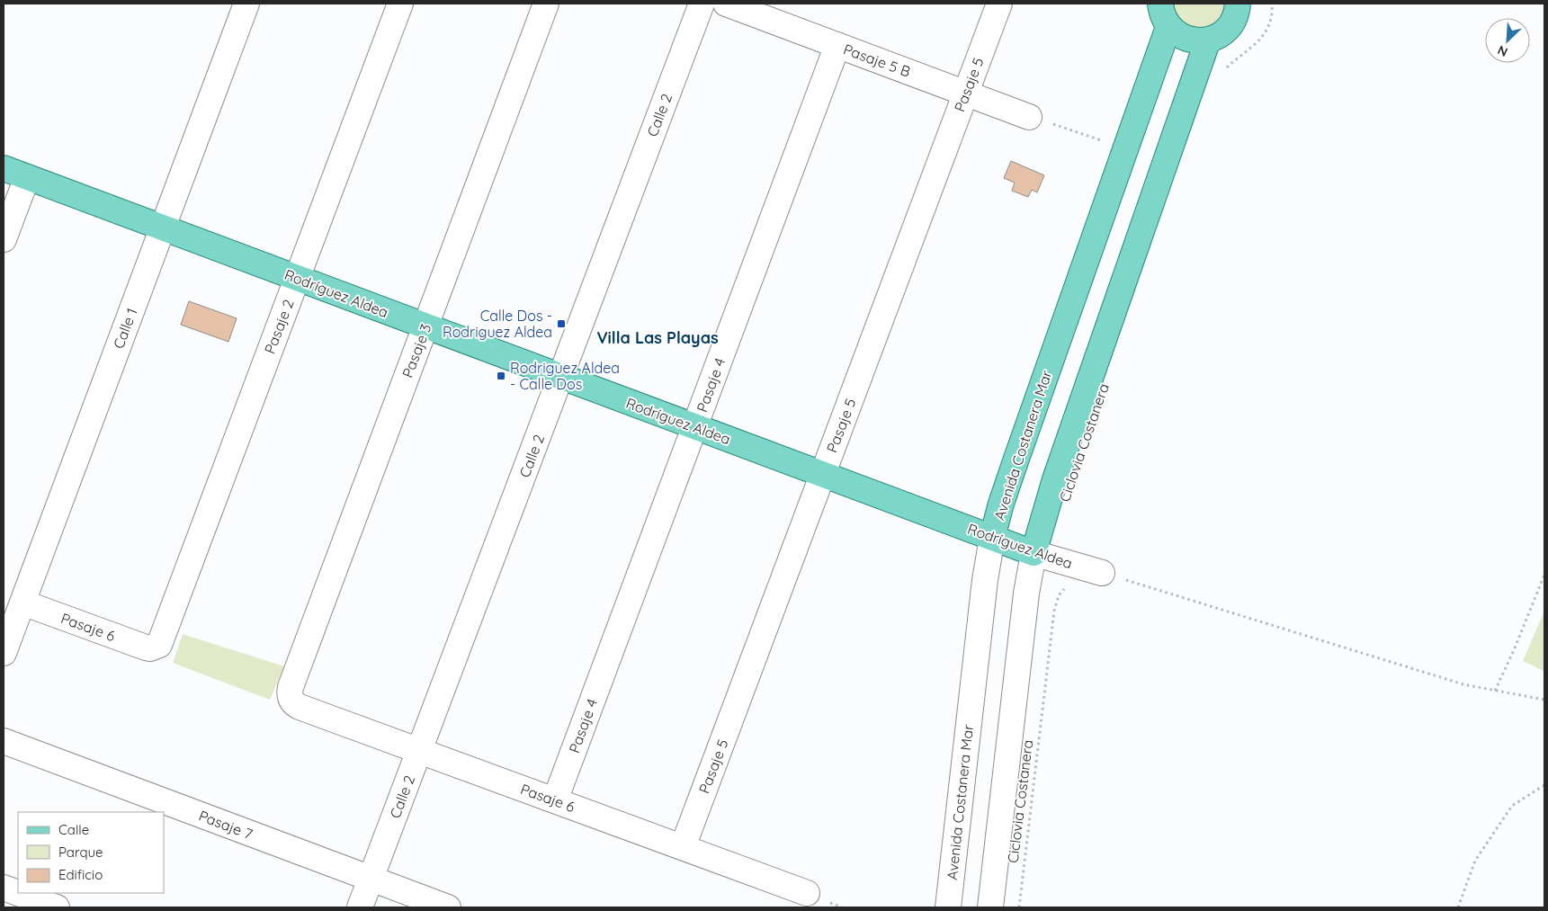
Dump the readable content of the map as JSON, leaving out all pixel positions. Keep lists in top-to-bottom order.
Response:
{
  "streets": {
    "main road": ["Rodríguez Aldea", "Avenida Costanera Mar"],
    "street": [
      "Pasaje 5 B",
      "Pasaje 5",
      "Calle 2",
      "Pasaje 2",
      "Calle 1",
      "Pasaje 3",
      "Pasaje 4",
      "Pasaje 6",
      "Pasaje 7"
    ],
    "path": ["Ciclovia Costanera"]
  },
  "crossings": [
    ["Pasaje 5 B", "Pasaje 5"],
    ["Pasaje 5 B", "Pasaje 4"],
    ["Pasaje 5", "Rodríguez Aldea"],
    ["Pasaje 5", "Pasaje 6"],
    ["Calle 2", "Rodríguez Aldea"],
    ["Calle 2", "Pasaje 6"],
    ["Calle 2", "Pasaje 7"],
    ["Rodríguez Aldea", "Pasaje 2"],
    ["Rodríguez Aldea", "Calle 1"],
    ["Rodríguez Aldea", "Pasaje 3"],
    ["Rodríguez Aldea", "Pasaje 4"],
    ["Rodríguez Aldea", "Ciclovia Costanera"],
    ["Rodríguez Aldea", "Avenida Costanera Mar"],
    ["Pasaje 2", "Pasaje 6"],
    ["Calle 1", "Pasaje 6"],
    ["Pasaje 3", "Pasaje 6"],
    ["Pasaje 4", "Pasaje 6"]
  ],
  "districts": ["Villa Las Playas"],
  "places": {
    "transit": ["Calle Dos - Rodriguez Aldea", "Rodriguez Aldea - Calle Dos"]
  },
  "legend": ["Calle", "Parque", "Edificio"],
  "north": "bottom left"
}
